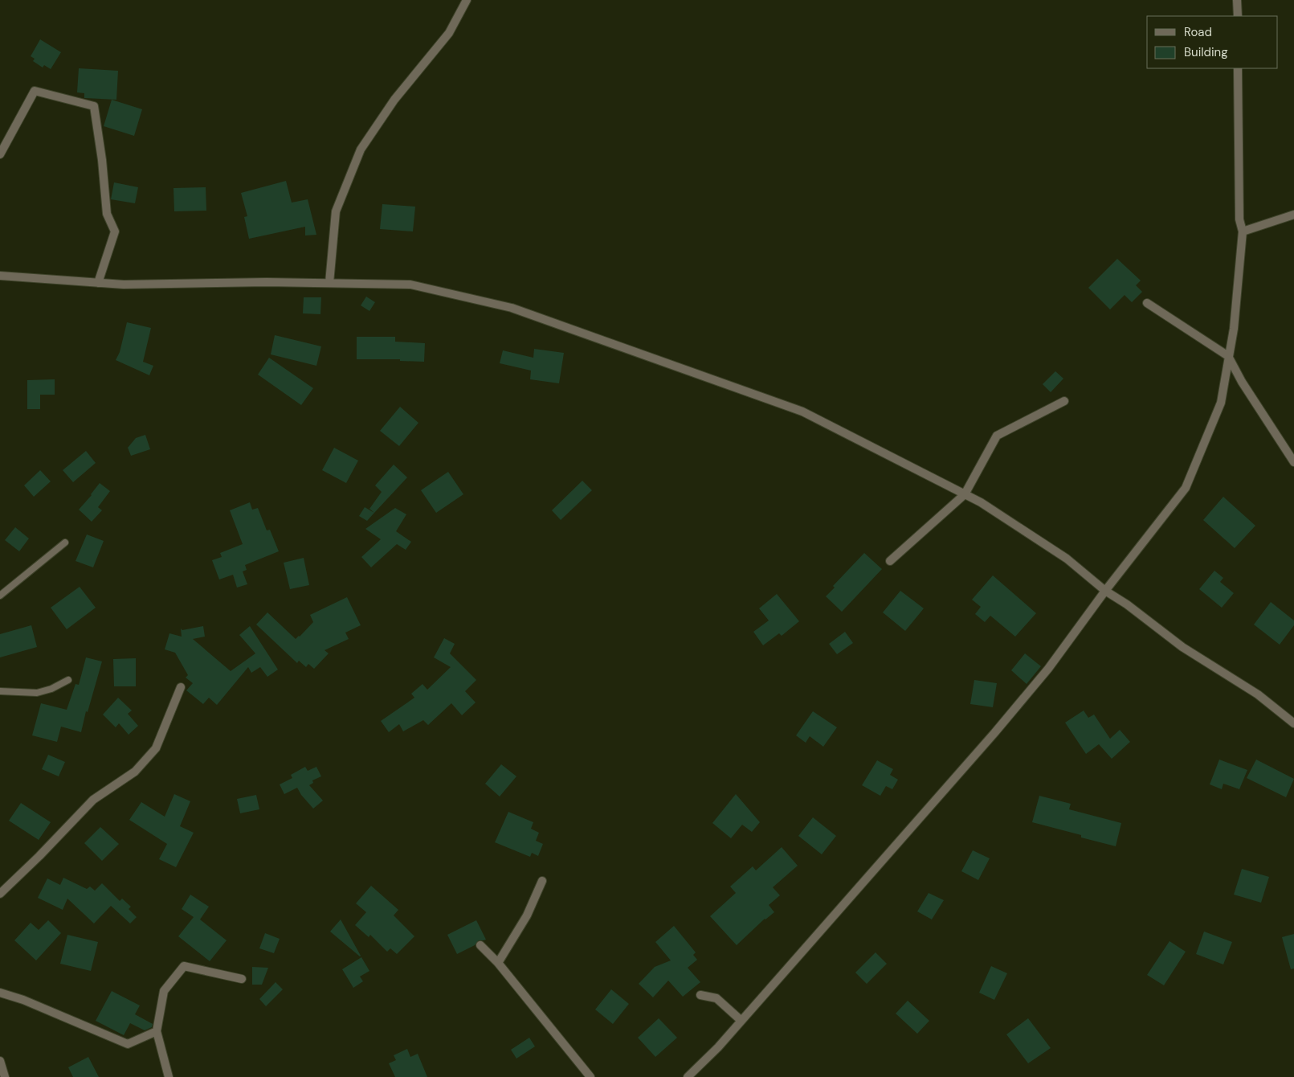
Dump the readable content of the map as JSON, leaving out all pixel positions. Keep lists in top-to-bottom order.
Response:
{
  "legend": ["Road", "Building"]
}
